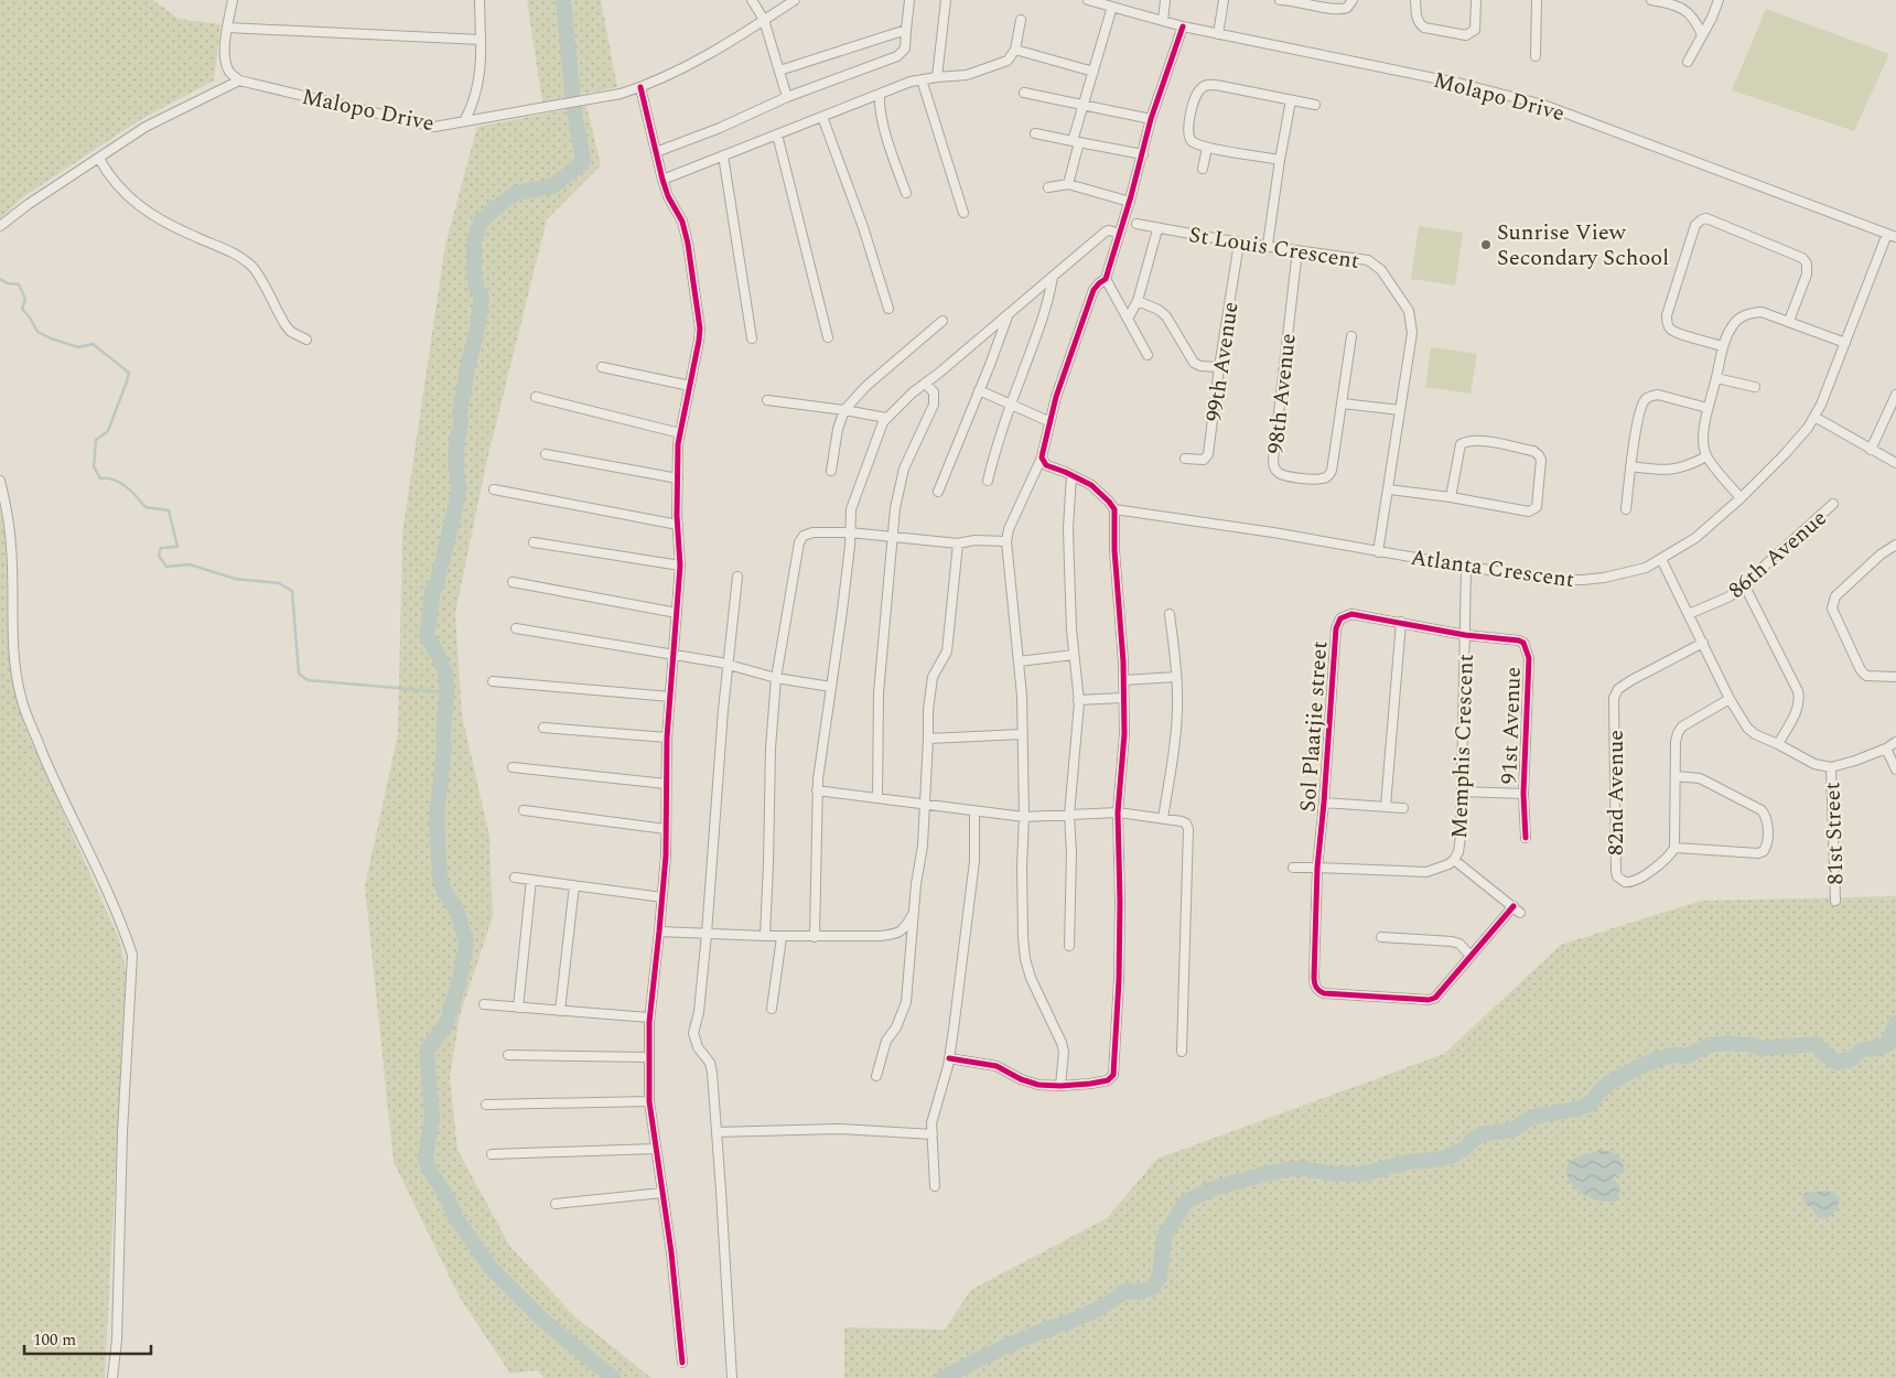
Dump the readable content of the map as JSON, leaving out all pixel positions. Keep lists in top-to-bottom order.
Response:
{
  "streets": {
    "street": [
      "Molapo Drive",
      "Malopo Drive",
      "St Louis Crescent",
      "99th Avenue",
      "98th Avenue",
      "86th Avenue",
      "Atlanta Crescent",
      "91st Avenue",
      "Sol Plaatjie street",
      "Memphis Crescent",
      "82nd Avenue",
      "81st Street"
    ]
  },
  "crossings": [
    ["Molapo Drive", "Atlanta Crescent"],
    ["St Louis Crescent", "99th Avenue"],
    ["St Louis Crescent", "98th Avenue"],
    ["St Louis Crescent", "Atlanta Crescent"],
    ["Atlanta Crescent", "Memphis Crescent"],
    ["91st Avenue", "Sol Plaatjie street"],
    ["91st Avenue", "Memphis Crescent"],
    ["Sol Plaatjie street", "Memphis Crescent"]
  ],
  "places": ["Sunrise View Secondary School"],
  "scale_bar": "100 m"
}
